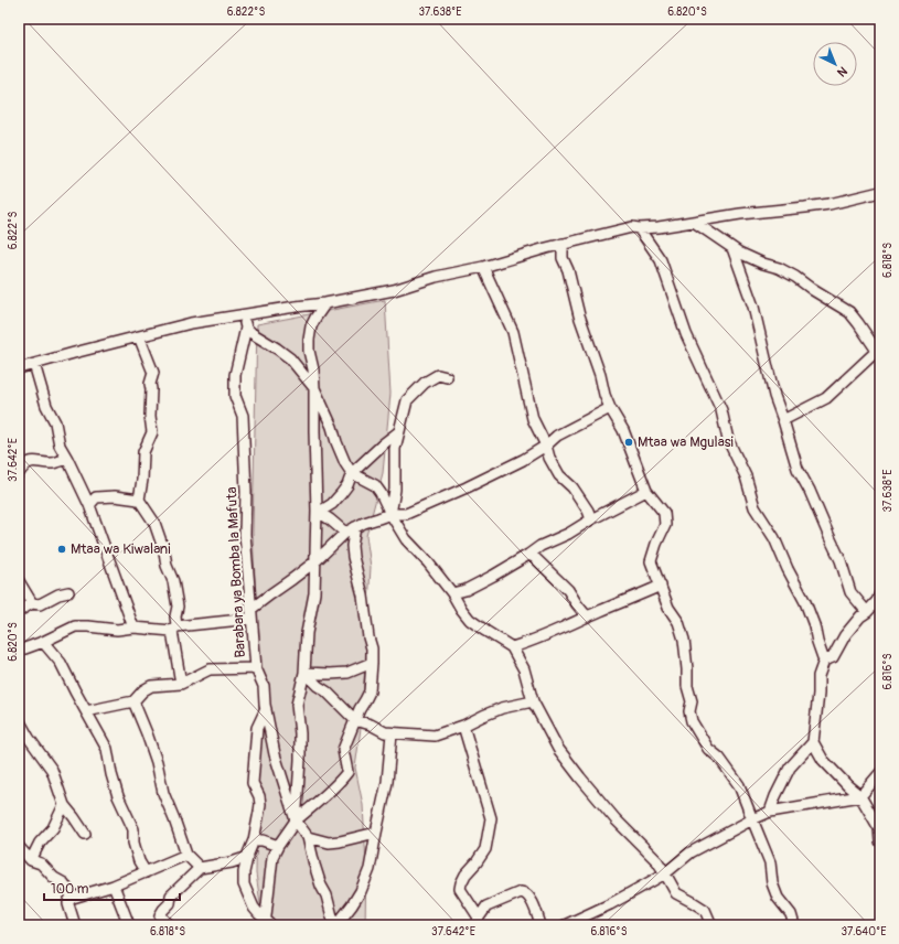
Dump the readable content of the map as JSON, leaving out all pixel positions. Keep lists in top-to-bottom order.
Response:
{
  "streets": {
    "street": ["Barabara ya Bomba la Mafuta"]
  },
  "places": ["Mtaa wa Mgulasi", "Mtaa wa Kiwalani"],
  "scale_bar": "100 m",
  "north": "bottom right",
  "coordinates": [
    "6.822°S",
    "37.638°E",
    "6.820°S",
    "6.818°S",
    "37.642°E",
    "6.816°S",
    "37.640°E"
  ]
}
